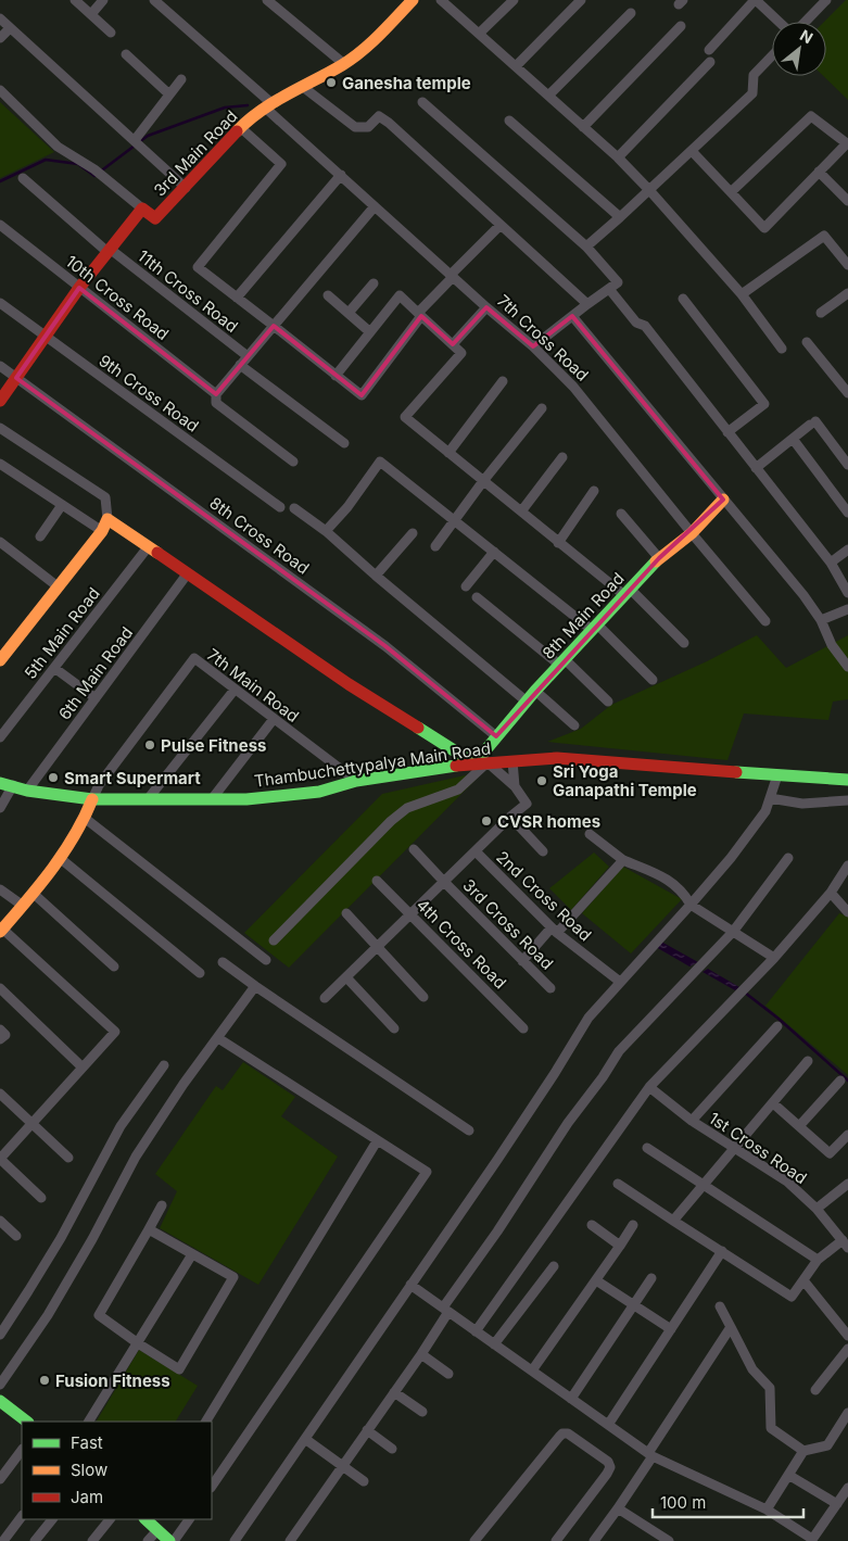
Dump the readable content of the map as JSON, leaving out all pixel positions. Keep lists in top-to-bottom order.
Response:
{
  "streets": {
    "street": [
      "3rd Main Road",
      "11th Cross Road",
      "10th Cross Road",
      "7th Cross Road",
      "9th Cross Road",
      "8th Cross Road",
      "8th Main Road",
      "5th Main Road",
      "6th Main Road",
      "7th Main Road",
      "Thambuchettypalya Main Road",
      "2nd Cross Road",
      "3rd Cross Road",
      "4th Cross Road",
      "1st Cross Road"
    ]
  },
  "crossings": [
    ["3rd Main Road", "11th Cross Road"],
    ["3rd Main Road", "10th Cross Road"],
    ["3rd Main Road", "7th Cross Road"],
    ["3rd Main Road", "9th Cross Road"],
    ["3rd Main Road", "8th Cross Road"],
    ["7th Cross Road", "8th Main Road"],
    ["8th Cross Road", "8th Main Road"],
    ["8th Main Road", "Thambuchettypalya Main Road"],
    ["6th Main Road", "Thambuchettypalya Main Road"],
    ["7th Main Road", "Thambuchettypalya Main Road"]
  ],
  "places": [
    "Ganesha temple",
    "Pulse Fitness",
    "Smart Supermart",
    "Sri Yoga Ganapathi Temple",
    "CVSR homes",
    "Fusion Fitness"
  ],
  "legend": ["Fast", "Slow", "Jam"],
  "scale_bar": "100 m",
  "north": "top right"
}
